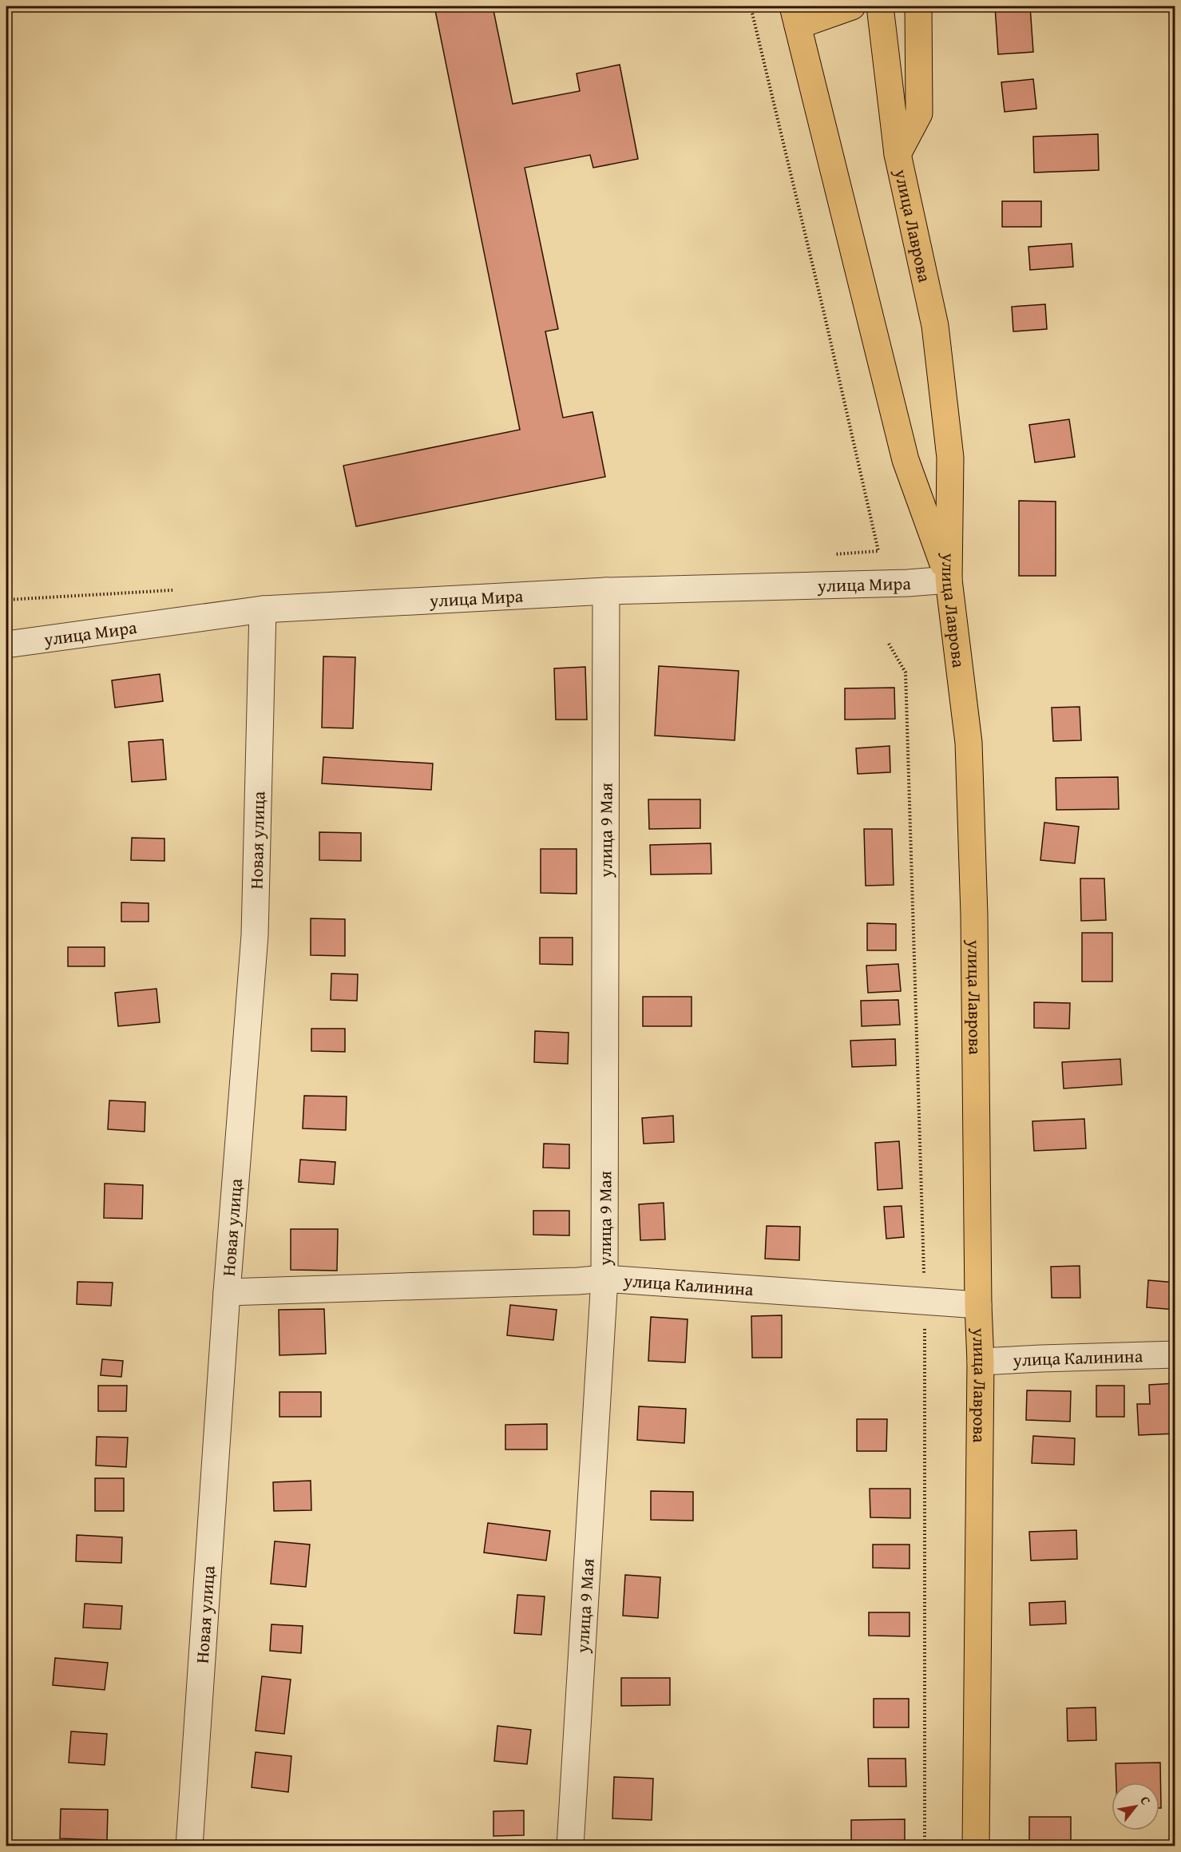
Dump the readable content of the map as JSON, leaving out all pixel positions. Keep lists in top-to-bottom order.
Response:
{
  "streets": {
    "main road": ["улица Лаврова"],
    "street": [
      "улица Мира",
      "улица 9 Мая",
      "Новая улица",
      "улица Калинина"
    ]
  },
  "crossings": [
    ["улица Лаврова", "улица Мира"],
    ["улица Лаврова", "улица Калинина"],
    ["улица Мира", "улица 9 Мая"],
    ["улица Мира", "Новая улица"],
    ["улица 9 Мая", "улица Калинина"],
    ["Новая улица", "улица Калинина"]
  ],
  "north": "top right"
}
